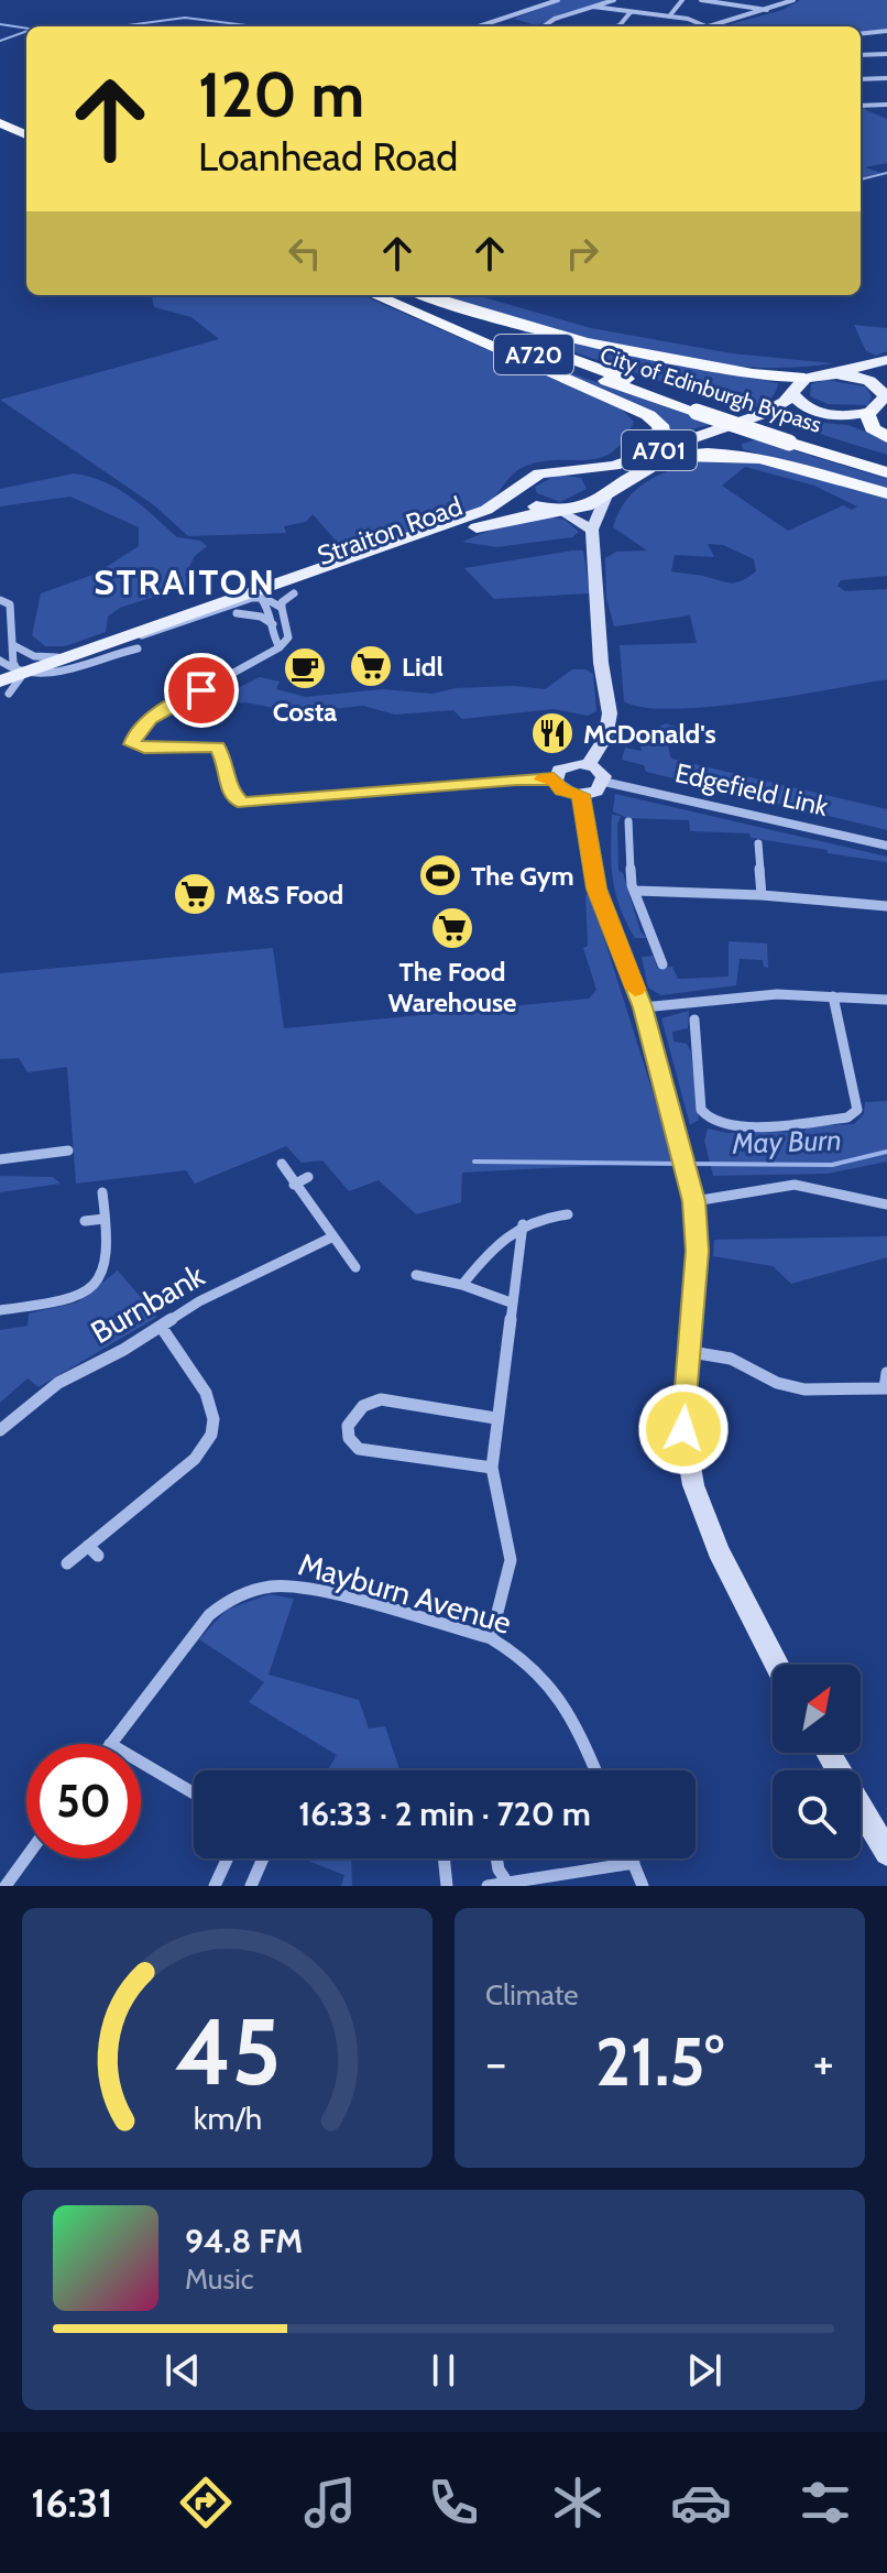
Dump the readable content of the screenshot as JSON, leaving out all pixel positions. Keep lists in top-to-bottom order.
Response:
{
  "streets": {
    "highway": ["A720", "City of Edinburgh Bypass"],
    "main road": ["A701", "Straiton Road"],
    "street": ["Edgefield Link", "Burnbank", "Mayburn Avenue"]
  },
  "crossings": [
    ["A701", "Straiton Road"]
  ],
  "districts": ["STRAITON"],
  "water": ["May Burn"],
  "places": {
    "supermarket": ["Lidl", "M&S Food", "The Food Warehouse"],
    "cafe": ["Costa"],
    "restaurant": ["McDonald's"],
    "sports": ["The Gym"]
  },
  "north": "top right",
  "page": {
    "turn": ["120 m", "Loanhead Road"],
    "limit": "50",
    "trip": "16:33 · 2 min · 720 m",
    "tile": "Climate",
    "heat": ["−", "21.5°", "+"],
    "song": ["94.8 FM", "Music"],
    "tabs": "16:31",
    "gauge": ["45", "km/h"]
  }
}
